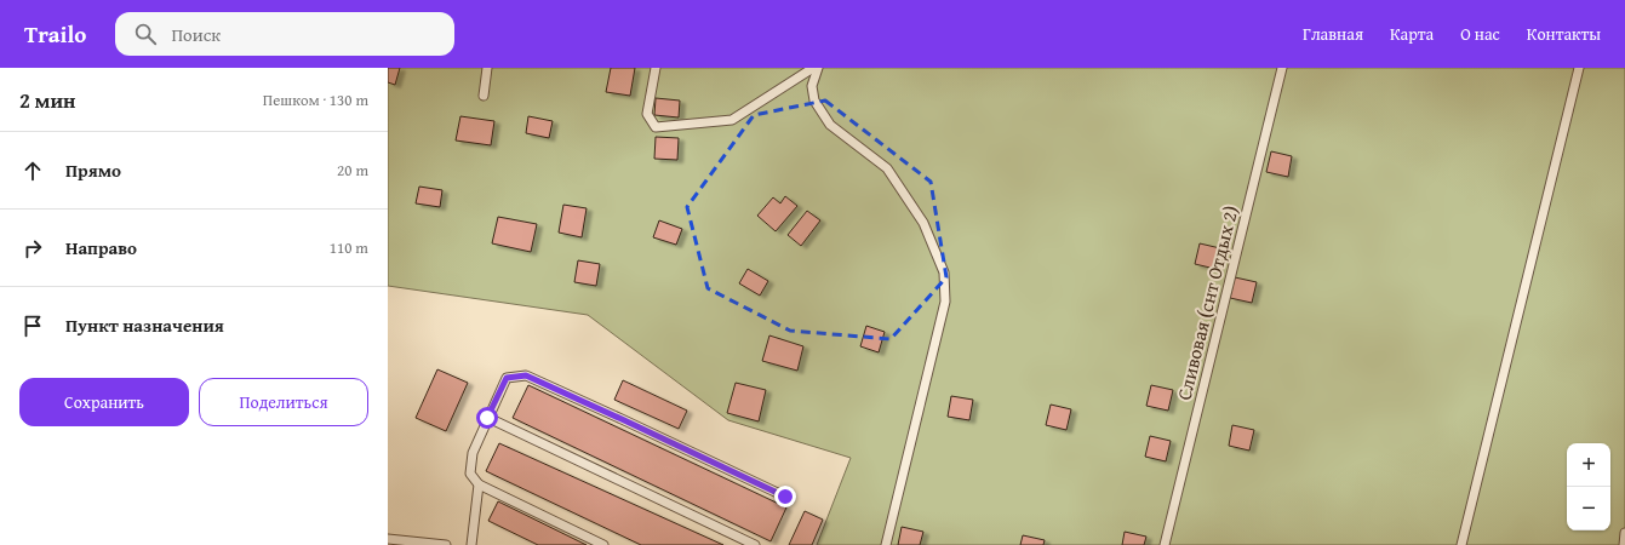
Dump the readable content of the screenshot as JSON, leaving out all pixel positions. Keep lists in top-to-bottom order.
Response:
{
  "streets": {
    "lane": ["Сливовая (снт Отдых 2)"]
  },
  "page": {
    "header": "Trailo",
    "search": "Поиск",
    "nav": [
      "Главная",
      "Карта",
      "О нас",
      "Контакты"
    ],
    "heading": ["2 мин", "Пешком · 130 m"],
    "list": [
      ["Прямо", "20 m"],
      ["Направо", "110 m"],
      "Пункт назначения"
    ],
    "buttons": ["Сохранить", "Поделиться"],
    "map_buttons": ["+", "−"]
  }
}
